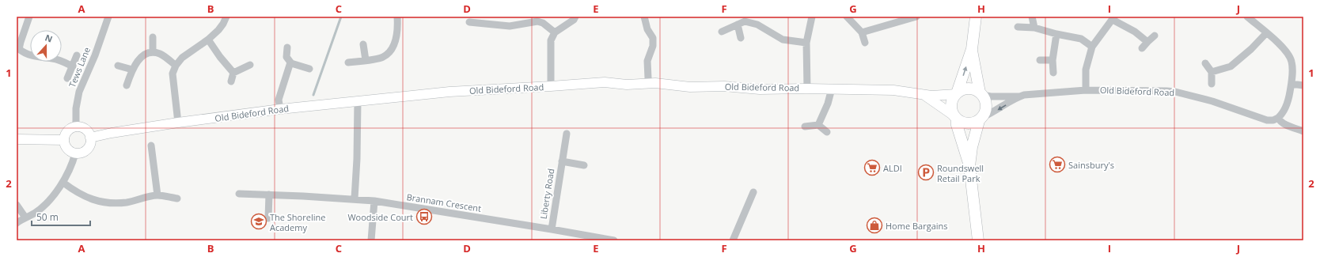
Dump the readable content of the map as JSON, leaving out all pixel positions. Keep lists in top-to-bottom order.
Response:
{
  "streets": {
    "street": [
      "Tews Lane",
      "Old Bideford Road",
      "Liberty Road",
      "Brannam Crescent"
    ]
  },
  "crossings": [
    ["Tews Lane", "Old Bideford Road"],
    ["Liberty Road", "Brannam Crescent"]
  ],
  "places": {
    "supermarket": ["Sainsbury's", "ALDI"],
    "parking": ["Roundswell Retail Park"],
    "bus stop": ["Woodside Court"],
    "school or university": ["The Shoreline Academy"],
    "shop": ["Home Bargains"]
  },
  "scale_bar": "50 m",
  "north": "top",
  "grid": {
    "columns": [
      "A",
      "B",
      "C",
      "D",
      "E",
      "F",
      "G",
      "H",
      "I",
      "J"
    ],
    "rows": ["1", "2"]
  }
}
